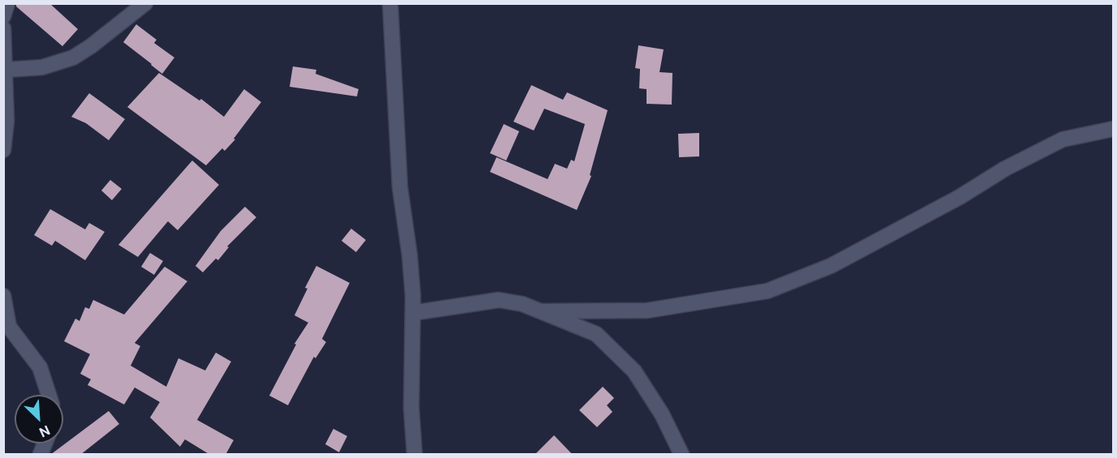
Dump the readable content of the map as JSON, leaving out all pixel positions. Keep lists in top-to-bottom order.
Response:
{
  "north": "bottom right"
}
